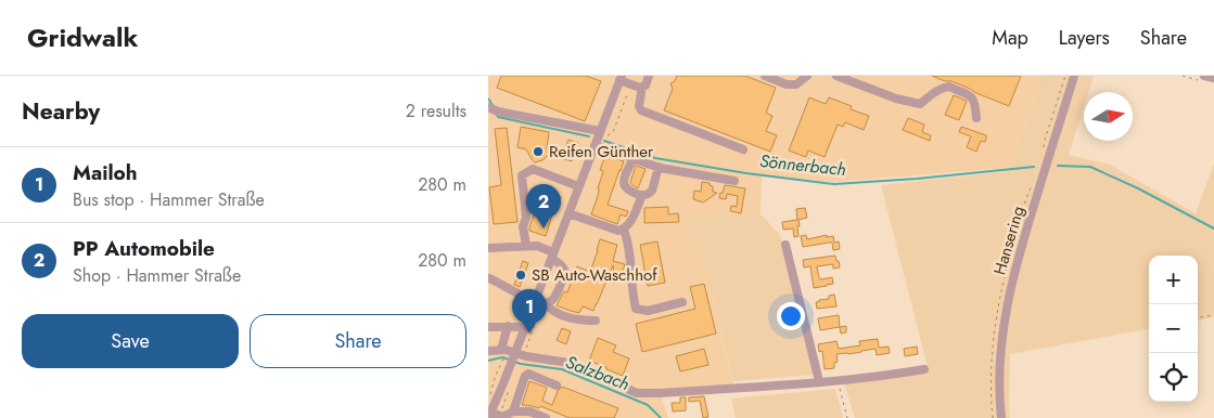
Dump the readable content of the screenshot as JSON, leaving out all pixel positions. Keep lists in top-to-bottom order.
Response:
{
  "streets": {
    "street": ["Hansering"]
  },
  "water": ["Sönnerbach", "Salzbach"],
  "places": ["Reifen Günther", "SB Auto-Waschhof"],
  "north": "right",
  "page": {
    "header": "Gridwalk",
    "nav": ["Map", "Layers", "Share"],
    "heading": ["Nearby", "2 results"],
    "list": [
      {
        "mark": "1",
        "name": "Mailoh",
        "note": "Bus stop · Hammer Straße",
        "value": "280 m"
      },
      {
        "mark": "2",
        "name": "PP Automobile",
        "note": "Shop · Hammer Straße",
        "value": "280 m"
      }
    ],
    "pins": ["2", "1"],
    "map_buttons": ["+", "−"],
    "buttons": ["Save", "Share"]
  }
}
